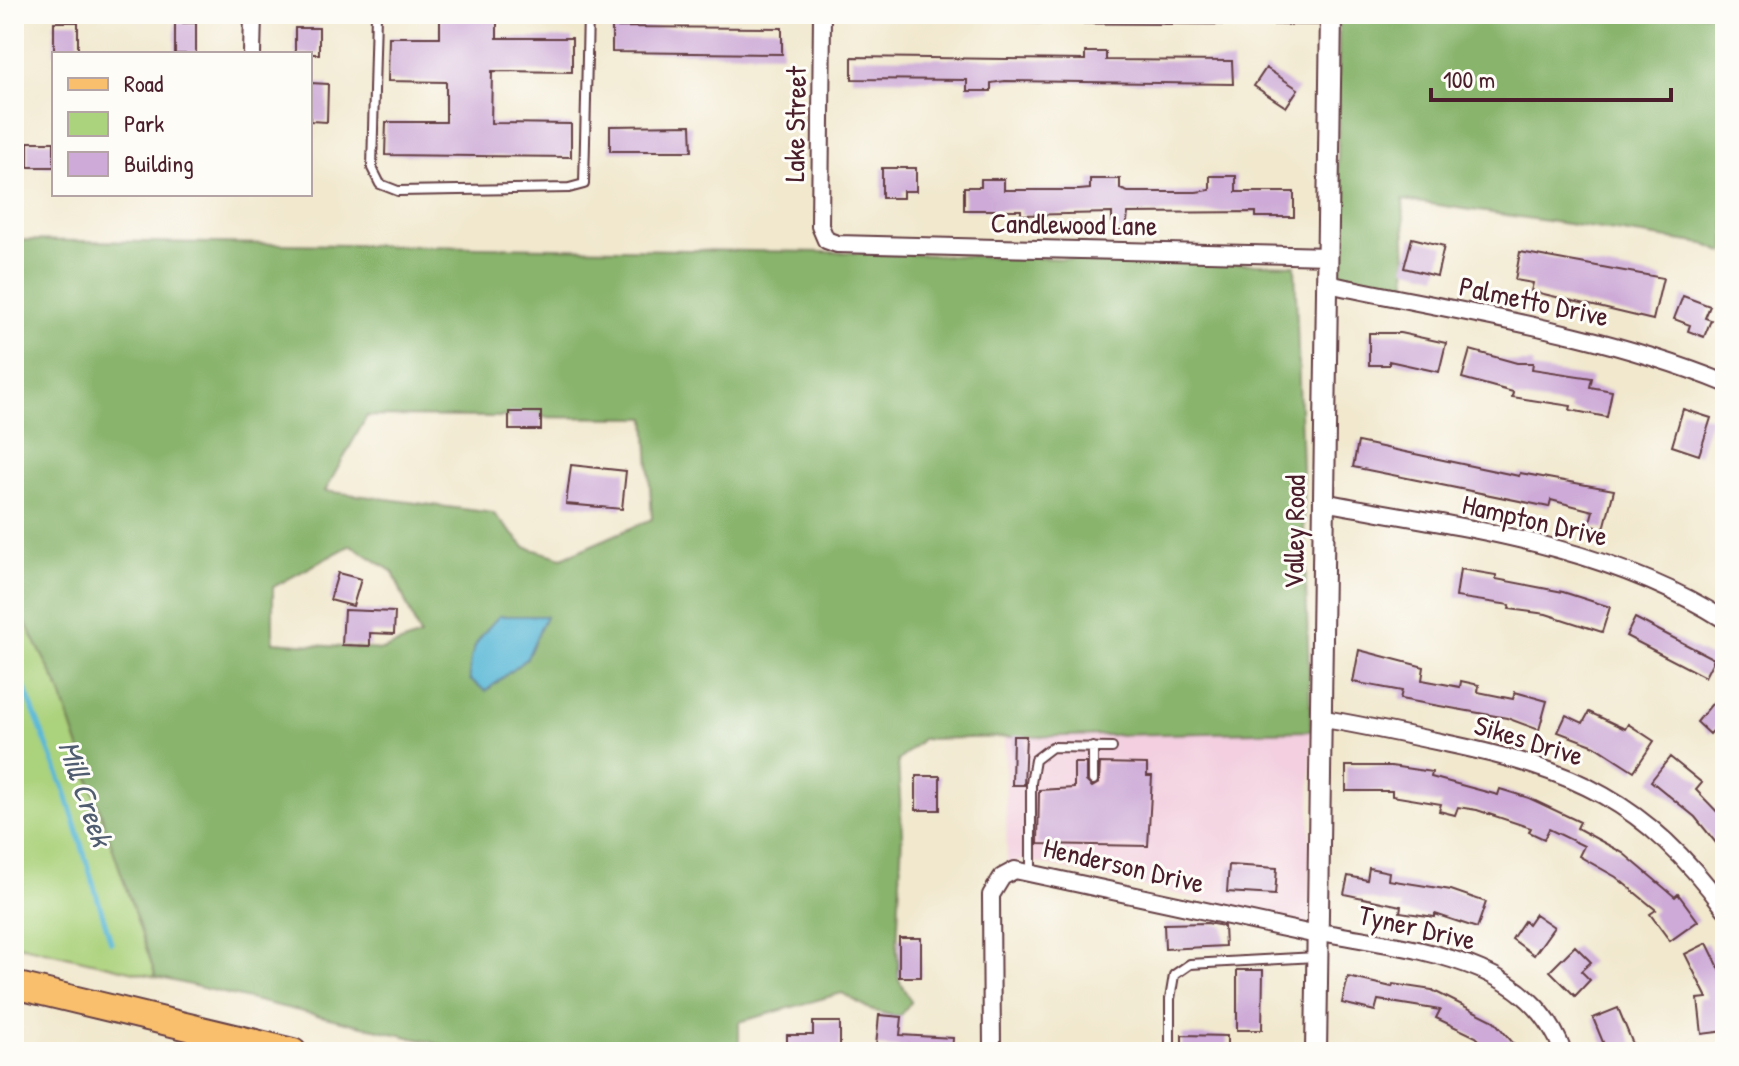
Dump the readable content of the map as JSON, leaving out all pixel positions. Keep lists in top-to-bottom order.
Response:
{
  "streets": {
    "street": [
      "Lake Street",
      "Candlewood Lane",
      "Palmetto Drive",
      "Hampton Drive",
      "Valley Road",
      "Sikes Drive",
      "Henderson Drive",
      "Tyner Drive"
    ]
  },
  "crossings": [
    ["Lake Street", "Candlewood Lane"],
    ["Candlewood Lane", "Valley Road"],
    ["Palmetto Drive", "Valley Road"],
    ["Hampton Drive", "Valley Road"],
    ["Valley Road", "Sikes Drive"],
    ["Valley Road", "Henderson Drive"],
    ["Valley Road", "Tyner Drive"],
    ["Henderson Drive", "Tyner Drive"]
  ],
  "water": ["Mill Creek"],
  "legend": ["Road", "Park", "Building"],
  "scale_bar": "100 m"
}
